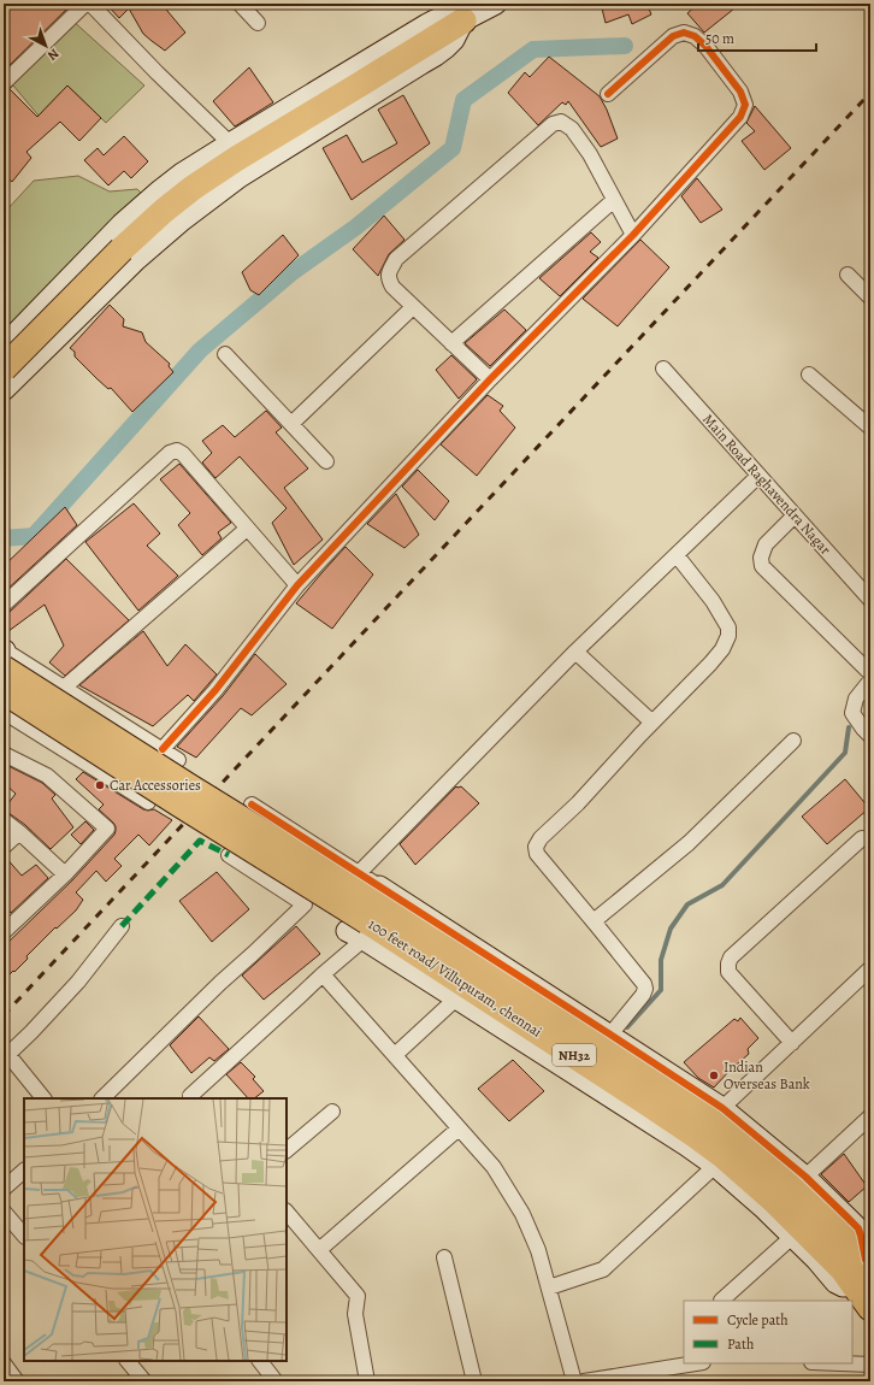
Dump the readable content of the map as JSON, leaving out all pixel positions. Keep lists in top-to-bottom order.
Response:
{
  "streets": {
    "highway": ["100 feet road/ Villupuram, chennai", "NH32"],
    "street": ["Main Road Raghavendra Nagar"]
  },
  "places": ["Car Accessories", "Indian Overseas Bank"],
  "legend": ["Cycle path", "Path"],
  "scale_bar": "50 m",
  "north": "bottom right"
}
